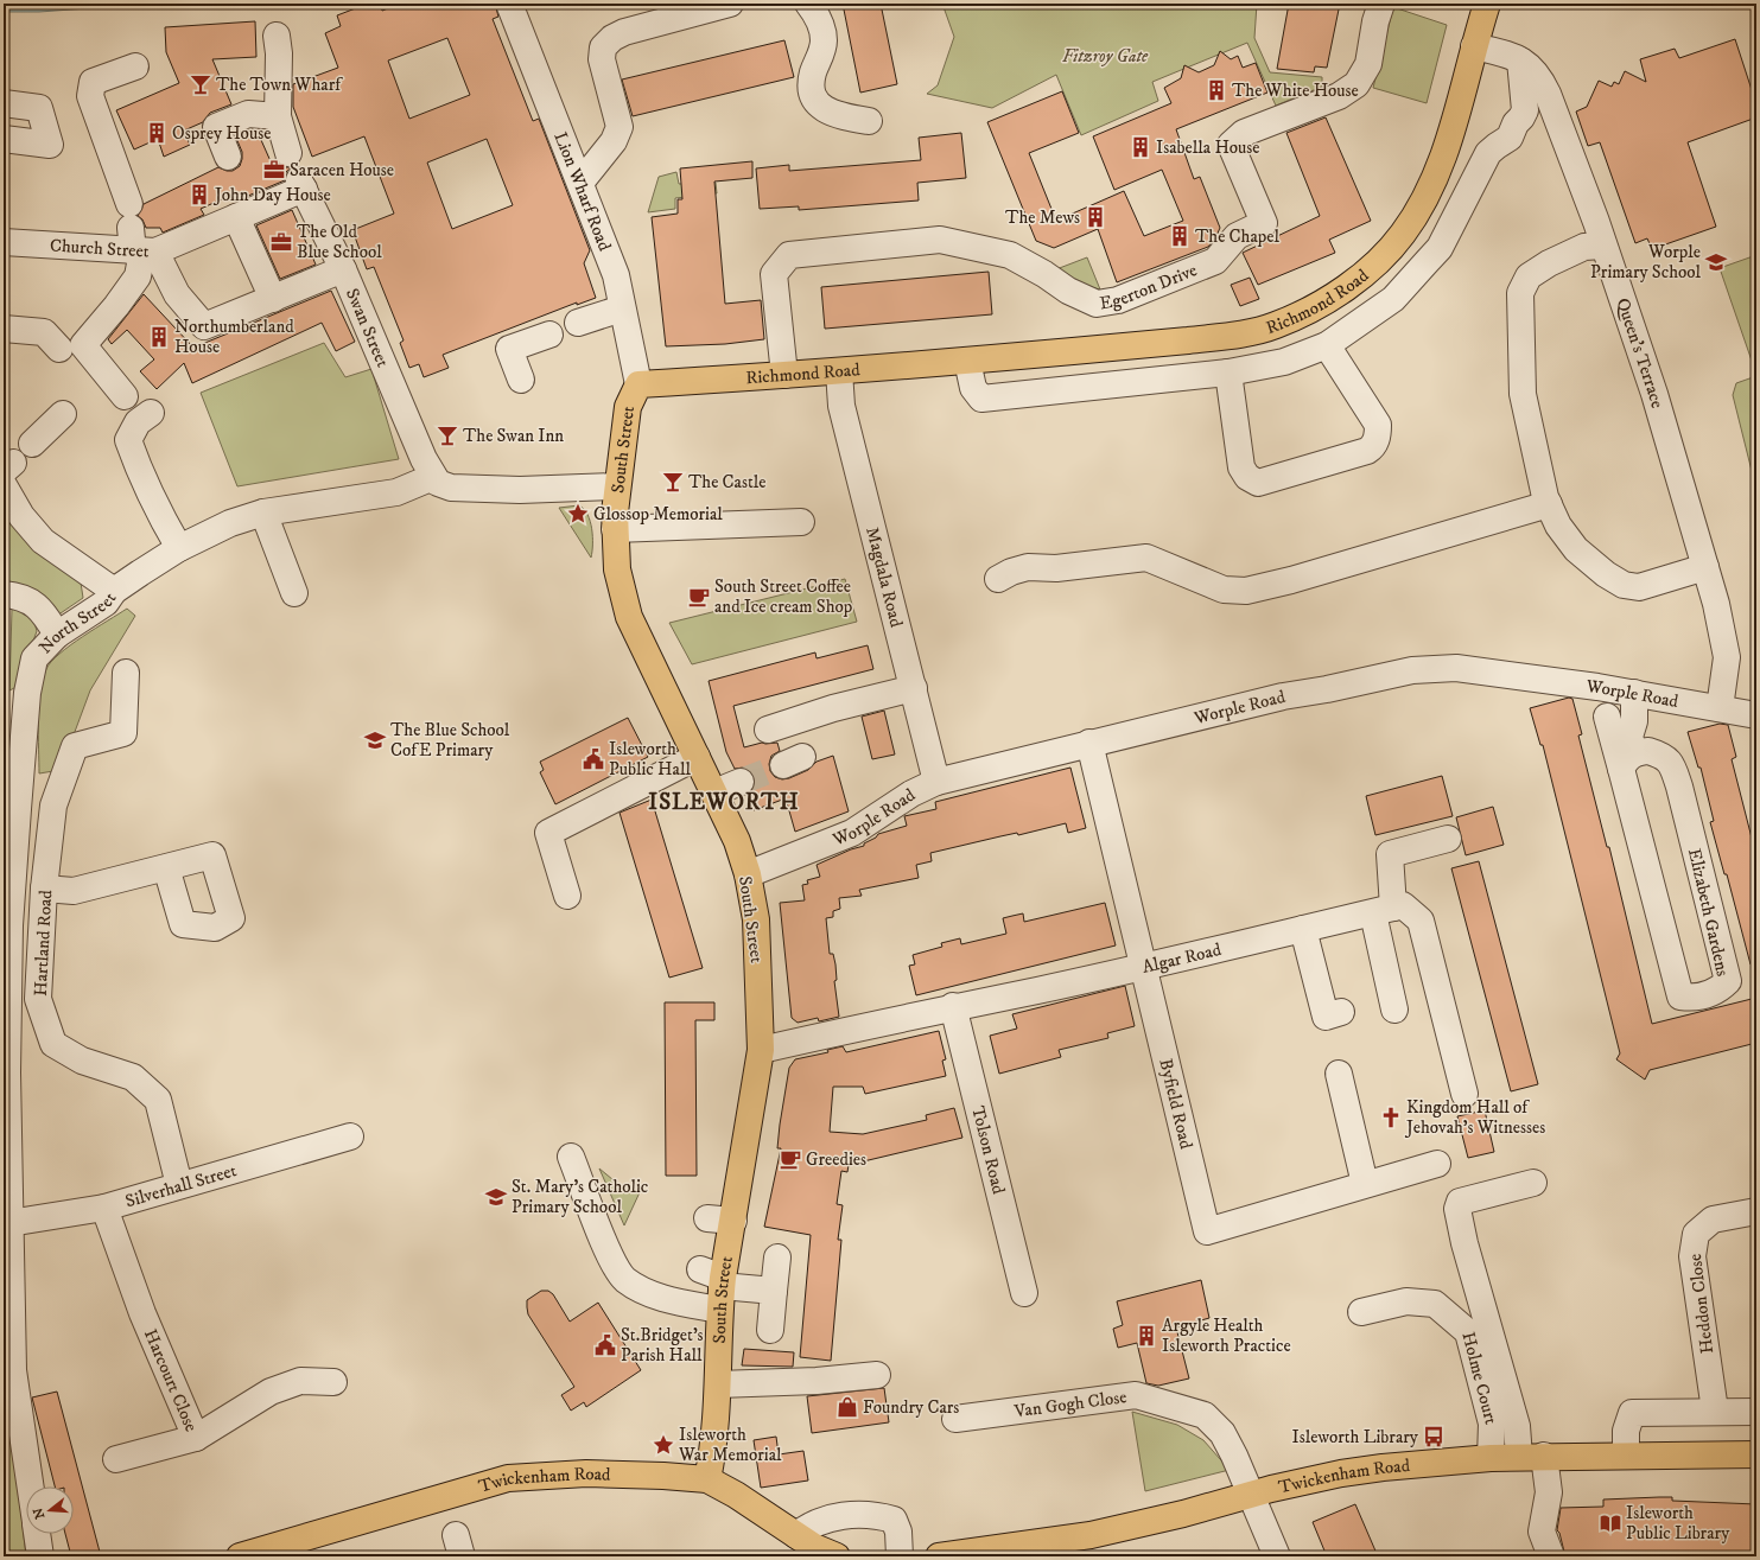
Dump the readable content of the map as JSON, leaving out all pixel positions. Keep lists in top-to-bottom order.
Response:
{
  "streets": {
    "main road": ["Richmond Road", "South Street", "Twickenham Road"],
    "street": [
      "Lion Wharf Road",
      "Church Street",
      "Egerton Drive",
      "Swan Street",
      "Queen's Terrace",
      "Magdala Road",
      "North Street",
      "Worple Road",
      "Elizabeth Gardens",
      "Hartland Road",
      "Algar Road",
      "Byfield Road",
      "Tolson Road",
      "Silverhall Street",
      "Heddon Close",
      "Harcourt Close",
      "Holme Court",
      "Van Gogh Close"
    ]
  },
  "crossings": [
    ["Lion Wharf Road", "Richmond Road"],
    ["Lion Wharf Road", "South Street"],
    ["Church Street", "Swan Street"],
    ["Egerton Drive", "Richmond Road"],
    ["Richmond Road", "Queen's Terrace"],
    ["Richmond Road", "South Street"],
    ["Richmond Road", "Magdala Road"],
    ["Swan Street", "North Street"],
    ["Queen's Terrace", "Worple Road"],
    ["South Street", "Worple Road"],
    ["South Street", "Algar Road"],
    ["South Street", "Twickenham Road"],
    ["Magdala Road", "Worple Road"],
    ["North Street", "Silverhall Street"],
    ["Worple Road", "Elizabeth Gardens"],
    ["Worple Road", "Byfield Road"],
    ["Hartland Road", "Silverhall Street"],
    ["Algar Road", "Byfield Road"],
    ["Algar Road", "Tolson Road"],
    ["Silverhall Street", "Harcourt Close"],
    ["Holme Court", "Twickenham Road"],
    ["Van Gogh Close", "Twickenham Road"]
  ],
  "districts": ["ISLEWORTH"],
  "parks": ["Fitzroy Gate"],
  "places": {
    "bar": ["The Town Wharf", "The Swan Inn", "The Castle"],
    "building": [
      "The White House",
      "Osprey House",
      "Isabella House",
      "John Day House",
      "The Mews",
      "The Chapel",
      "Northumberland House",
      "Argyle Health Isleworth Practice"
    ],
    "office": ["Saracen House", "The Old Blue School"],
    "school or university": ["Worple Primary School", "The Blue School CofE Primary", "St. Mary's Catholic Primary School"],
    "place": ["Glossop Memorial", "Isleworth War Memorial"],
    "cafe": ["South Street Coffee and Ice cream Shop", "Greedies"],
    "public building": ["Isleworth Public Hall", "St.Bridget's Parish Hall"],
    "church": ["Kingdom Hall of Jehovah's Witnesses"],
    "shop": ["Foundry Cars"],
    "bus stop": ["Isleworth Library"],
    "library": ["Isleworth Public Library"]
  },
  "north": "left"
}
